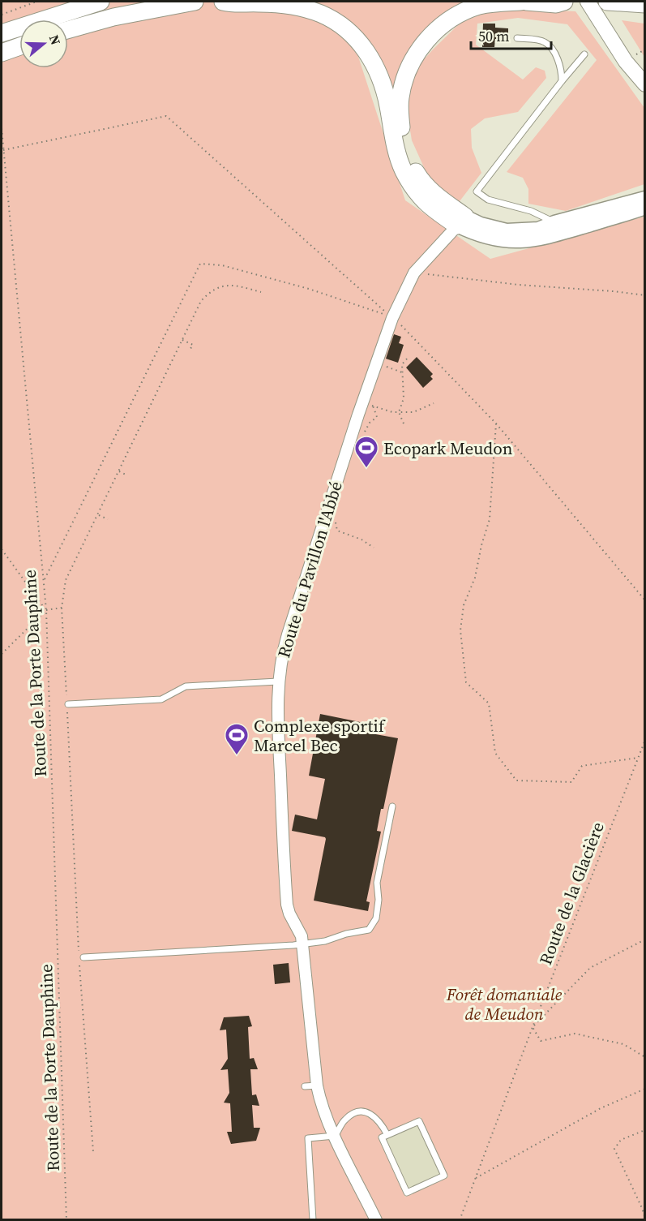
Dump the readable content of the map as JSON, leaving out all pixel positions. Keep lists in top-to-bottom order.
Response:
{
  "streets": {
    "street": ["Route du Pavillon l'Abbé"],
    "path": ["Route de la Porte Dauphine", "Route de la Glacière"]
  },
  "parks": ["Forêt domaniale de Meudon"],
  "places": {
    "sports": ["Ecopark Meudon", "Complexe sportif Marcel Bec"]
  },
  "scale_bar": "50 m",
  "north": "right"
}
